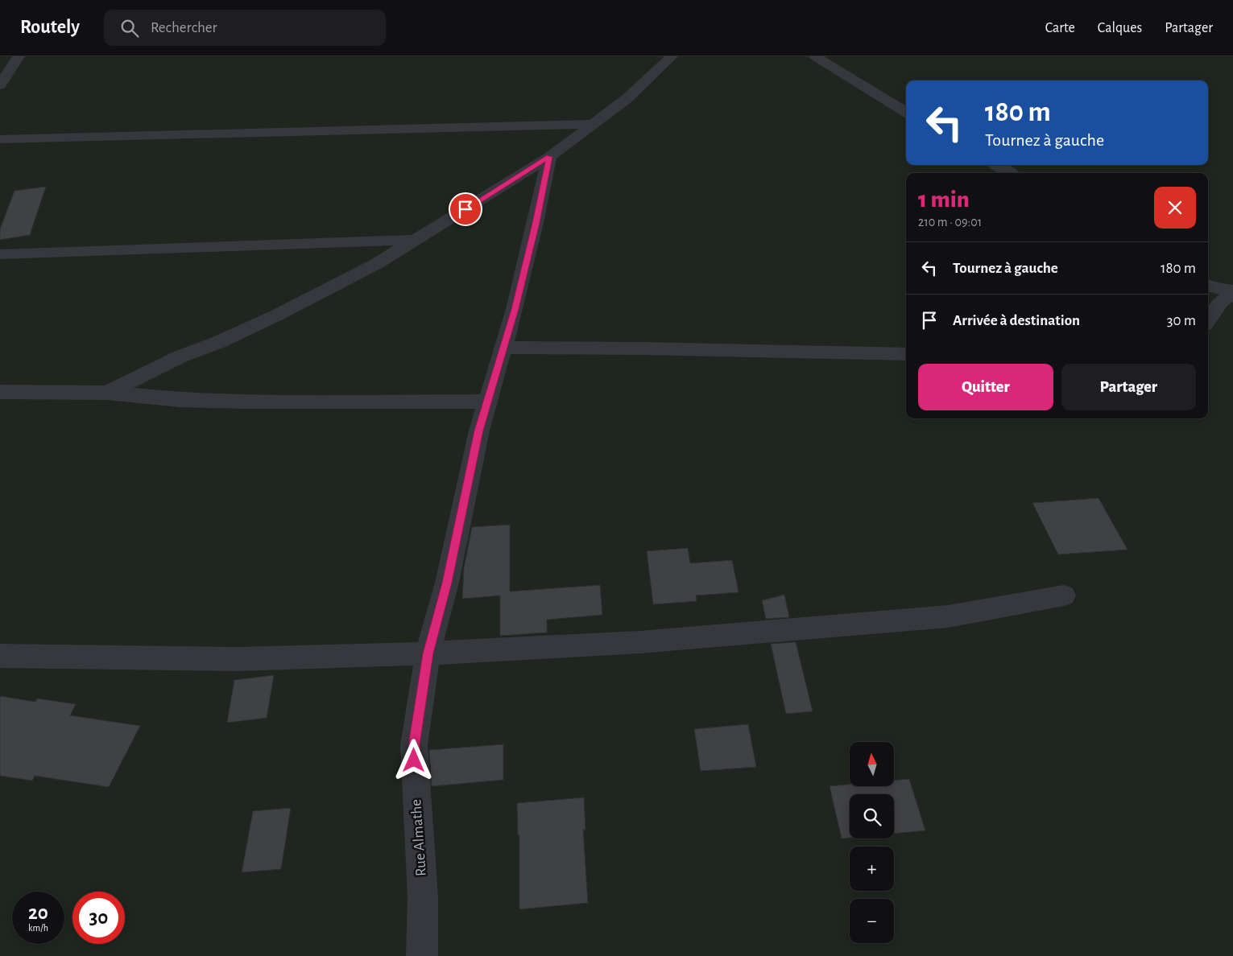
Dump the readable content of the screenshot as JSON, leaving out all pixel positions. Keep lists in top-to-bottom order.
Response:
{
  "streets": {
    "street": ["Rue Almathe"]
  },
  "north": "top",
  "page": {
    "header": "Routely",
    "search": "Rechercher",
    "nav": ["Carte", "Calques", "Partager"],
    "turn": ["180 m", "Tournez à gauche"],
    "heading": ["1 min", "210 m · 09:01"],
    "list": [
      {
        "name": "Tournez à gauche",
        "value": "180 m"
      },
      {
        "name": "Arrivée à destination",
        "value": "30 m"
      }
    ],
    "buttons": ["Quitter", "Partager"],
    "map_buttons": ["+", "−"],
    "speed": "20 km/h",
    "limit": "30"
  }
}
